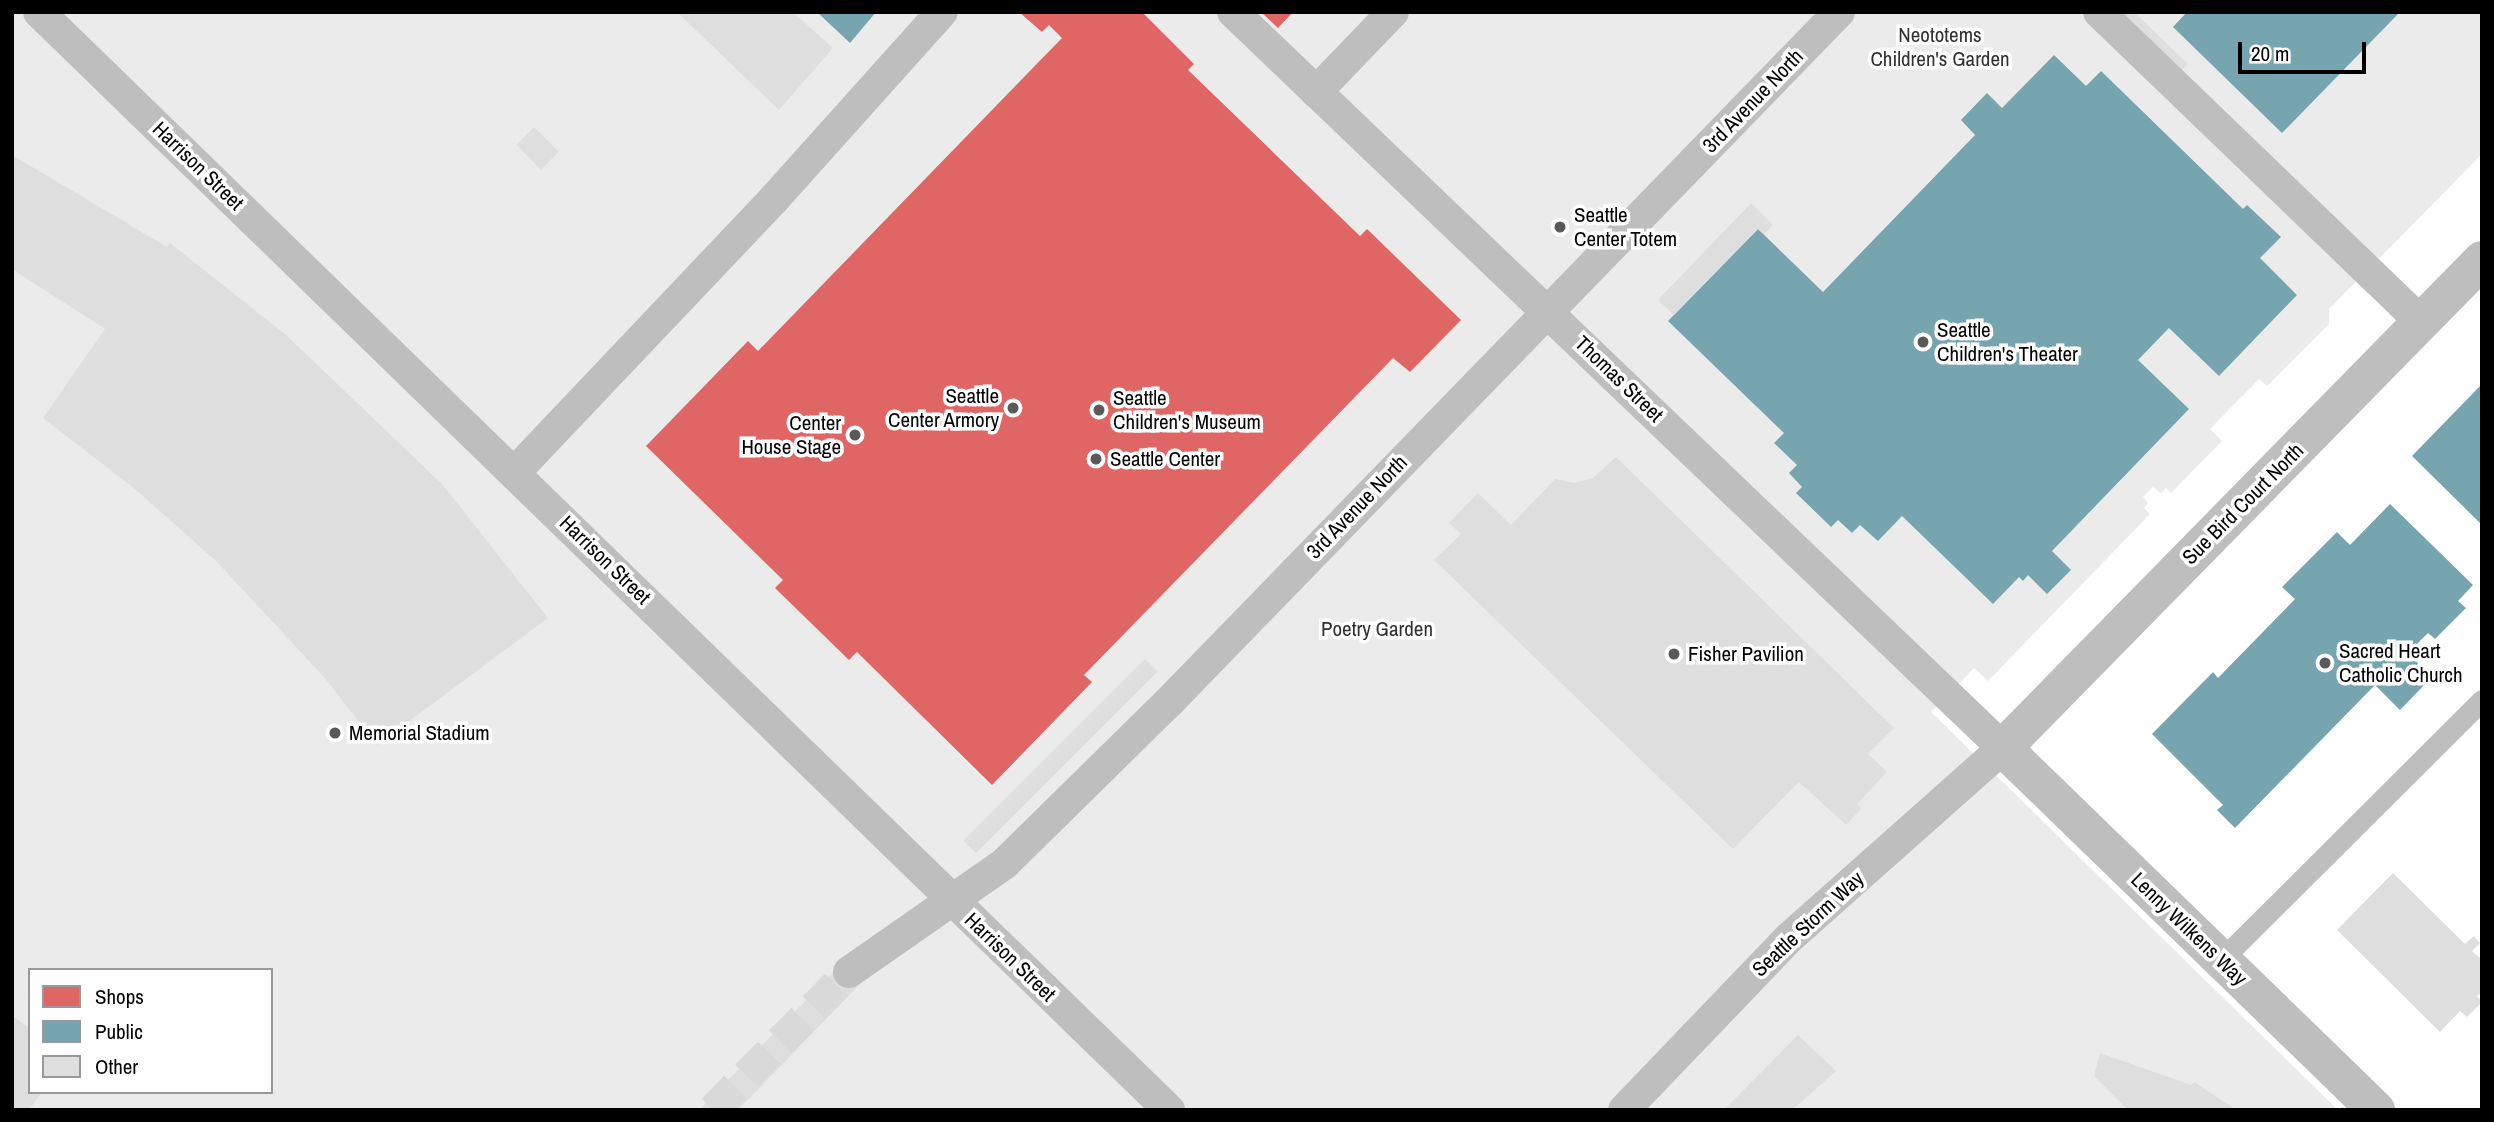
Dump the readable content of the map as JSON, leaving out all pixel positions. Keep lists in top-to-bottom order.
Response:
{
  "streets": {
    "street": [
      "3rd Avenue North",
      "Harrison Street",
      "Thomas Street",
      "Sue Bird Court North",
      "Seattle Storm Way",
      "Lenny Wilkens Way"
    ]
  },
  "crossings": [
    ["3rd Avenue North", "Harrison Street"],
    ["3rd Avenue North", "Thomas Street"],
    ["Thomas Street", "Sue Bird Court North"],
    ["Thomas Street", "Seattle Storm Way"],
    ["Thomas Street", "Lenny Wilkens Way"],
    ["Sue Bird Court North", "Seattle Storm Way"],
    ["Sue Bird Court North", "Lenny Wilkens Way"],
    ["Seattle Storm Way", "Lenny Wilkens Way"]
  ],
  "parks": ["Neototems Children's Garden", "Poetry Garden"],
  "places": [
    "Seattle Center Totem",
    "Seattle Children's Theater",
    "Seattle Center Armory",
    "Seattle Children's Museum",
    "Center House Stage",
    "Seattle Center",
    "Fisher Pavilion",
    "Sacred Heart Catholic Church",
    "Memorial Stadium"
  ],
  "legend": ["Shops", "Public", "Other"],
  "scale_bar": "20 m"
}
